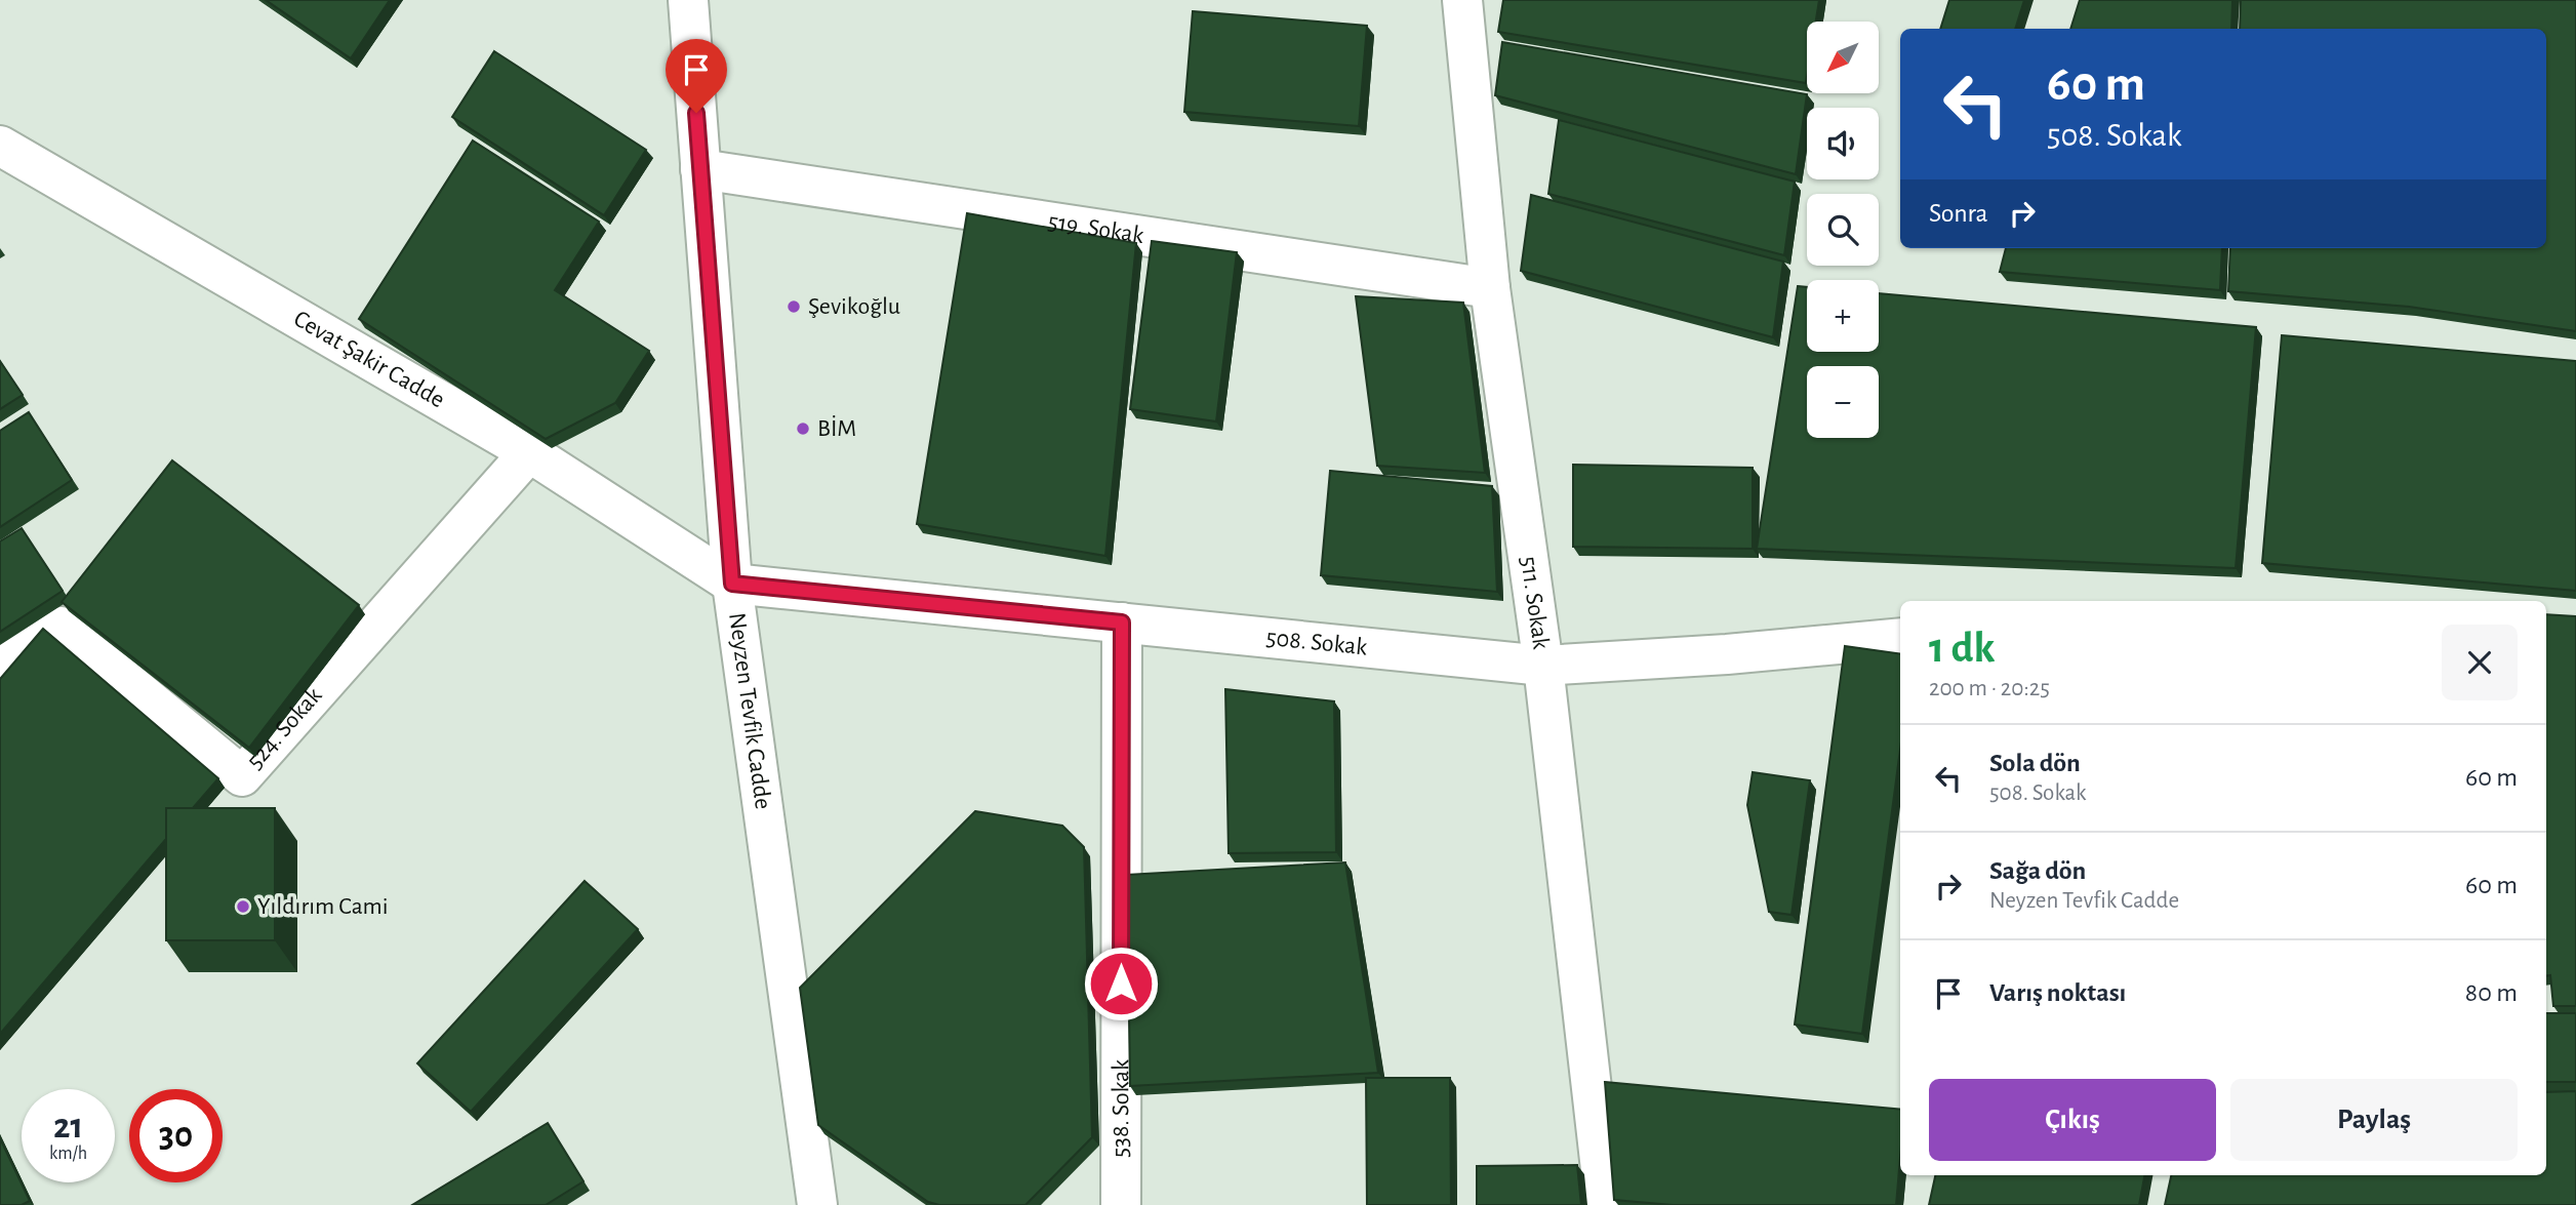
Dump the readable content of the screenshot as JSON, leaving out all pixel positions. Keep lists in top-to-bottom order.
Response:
{
  "streets": {
    "street": [
      "519. Sokak",
      "Cevat Şakir Cadde",
      "511. Sokak",
      "508. Sokak",
      "Neyzen Tevfik Cadde",
      "524. Sokak",
      "538. Sokak"
    ]
  },
  "crossings": [
    ["519. Sokak", "511. Sokak"],
    ["519. Sokak", "Neyzen Tevfik Cadde"],
    ["Cevat Şakir Cadde", "508. Sokak"],
    ["Cevat Şakir Cadde", "Neyzen Tevfik Cadde"],
    ["Cevat Şakir Cadde", "524. Sokak"],
    ["511. Sokak", "508. Sokak"],
    ["508. Sokak", "Neyzen Tevfik Cadde"],
    ["508. Sokak", "538. Sokak"]
  ],
  "places": ["Şevikoğlu", "BİM", "Yıldırım Cami"],
  "north": "bottom left",
  "page": {
    "map_buttons": ["+", "−"],
    "turn": ["60 m", "508. Sokak"],
    "then": "Sonra",
    "heading": ["1 dk", "200 m · 20:25"],
    "list": [
      {
        "name": "Sola dön",
        "note": "508. Sokak",
        "value": "60 m"
      },
      {
        "name": "Sağa dön",
        "note": "Neyzen Tevfik Cadde",
        "value": "60 m"
      },
      {
        "name": "Varış noktası",
        "value": "80 m"
      }
    ],
    "buttons": ["Çıkış", "Paylaş"],
    "speed": "21 km/h",
    "limit": "30"
  }
}
